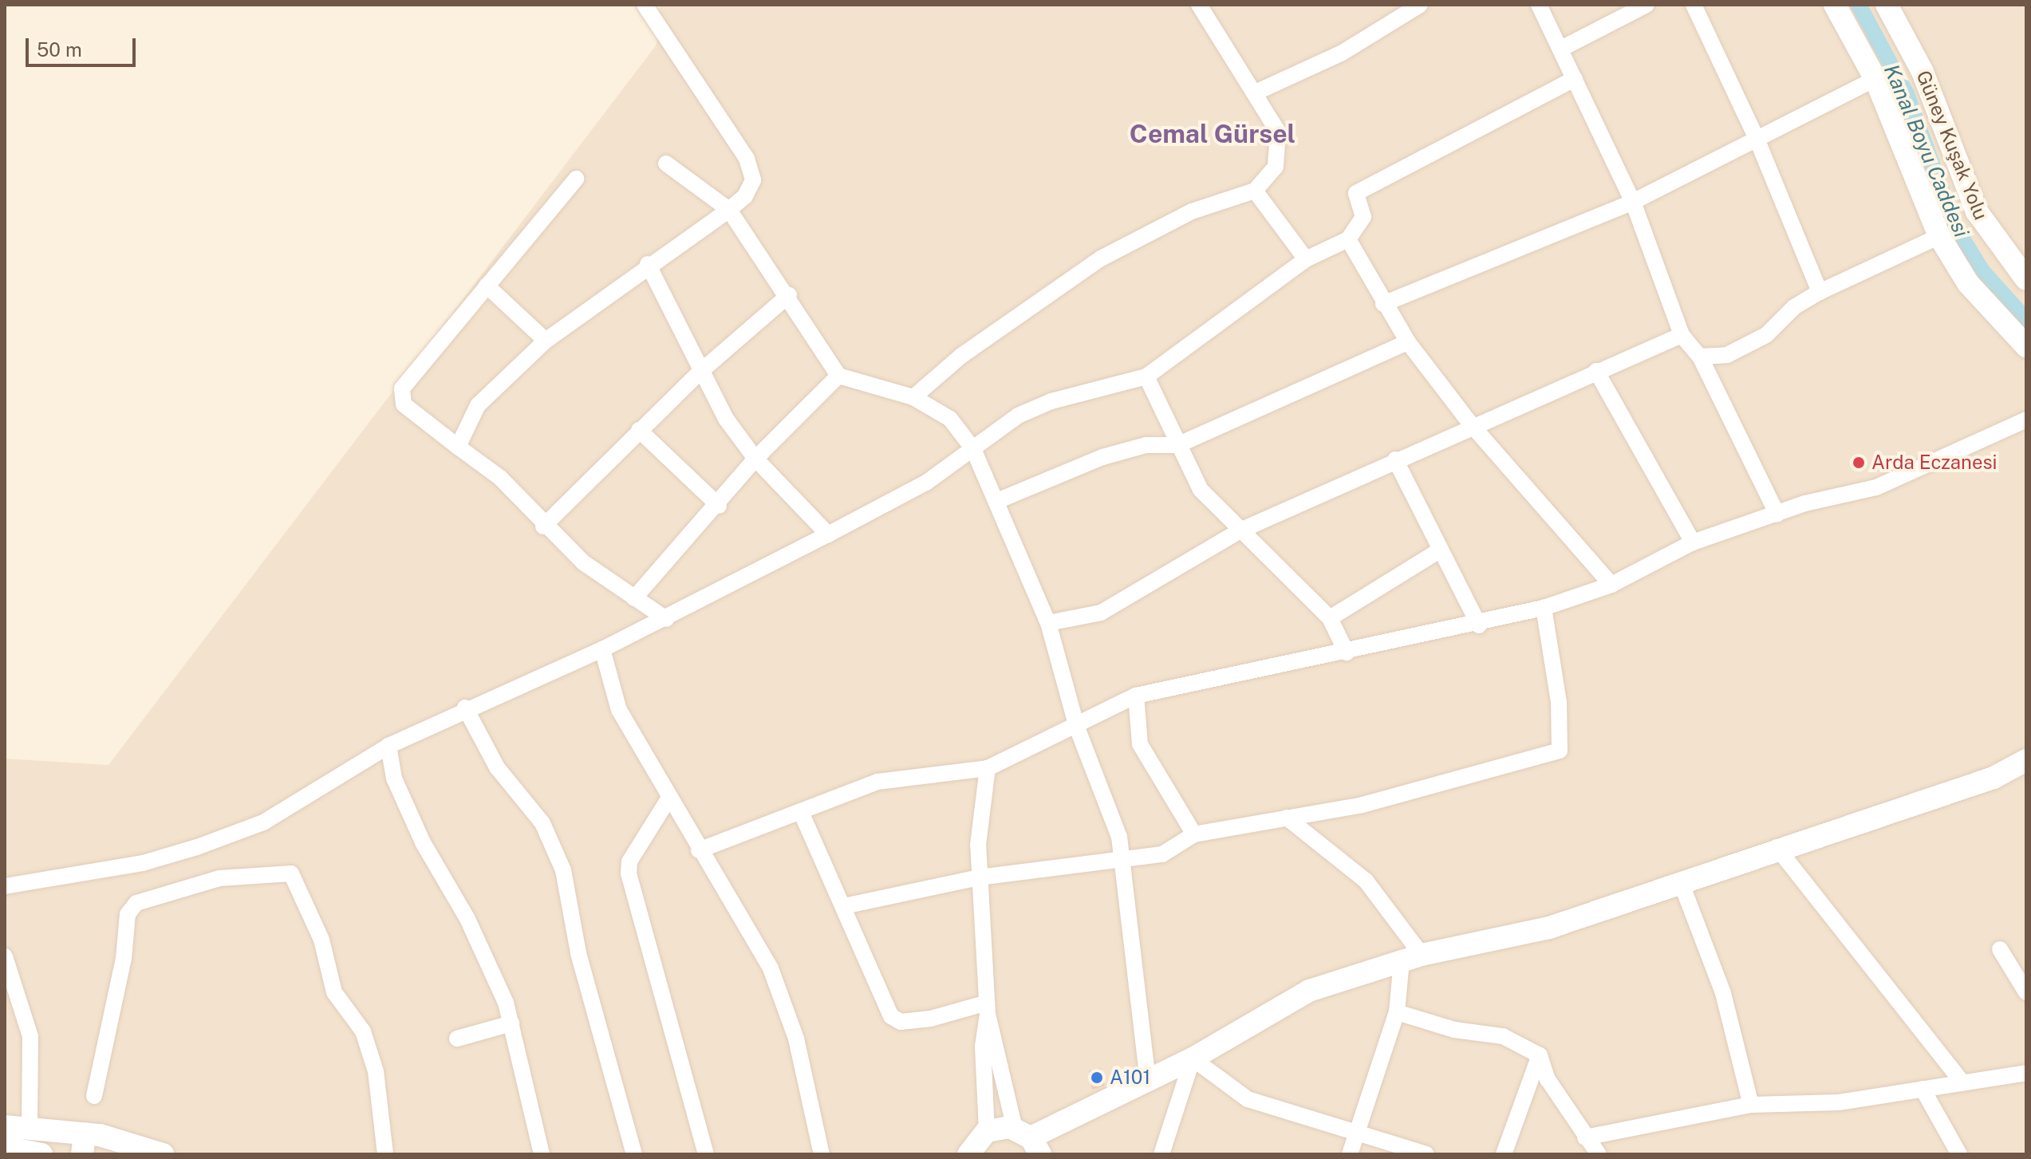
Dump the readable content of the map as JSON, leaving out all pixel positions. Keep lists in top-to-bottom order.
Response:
{
  "streets": {
    "main road": ["Güney Kuşak Yolu"]
  },
  "districts": ["Cemal Gürsel"],
  "water": ["Kanal Boyu Caddesi"],
  "places": ["Arda Eczanesi", "A101"],
  "scale_bar": "50 m"
}
